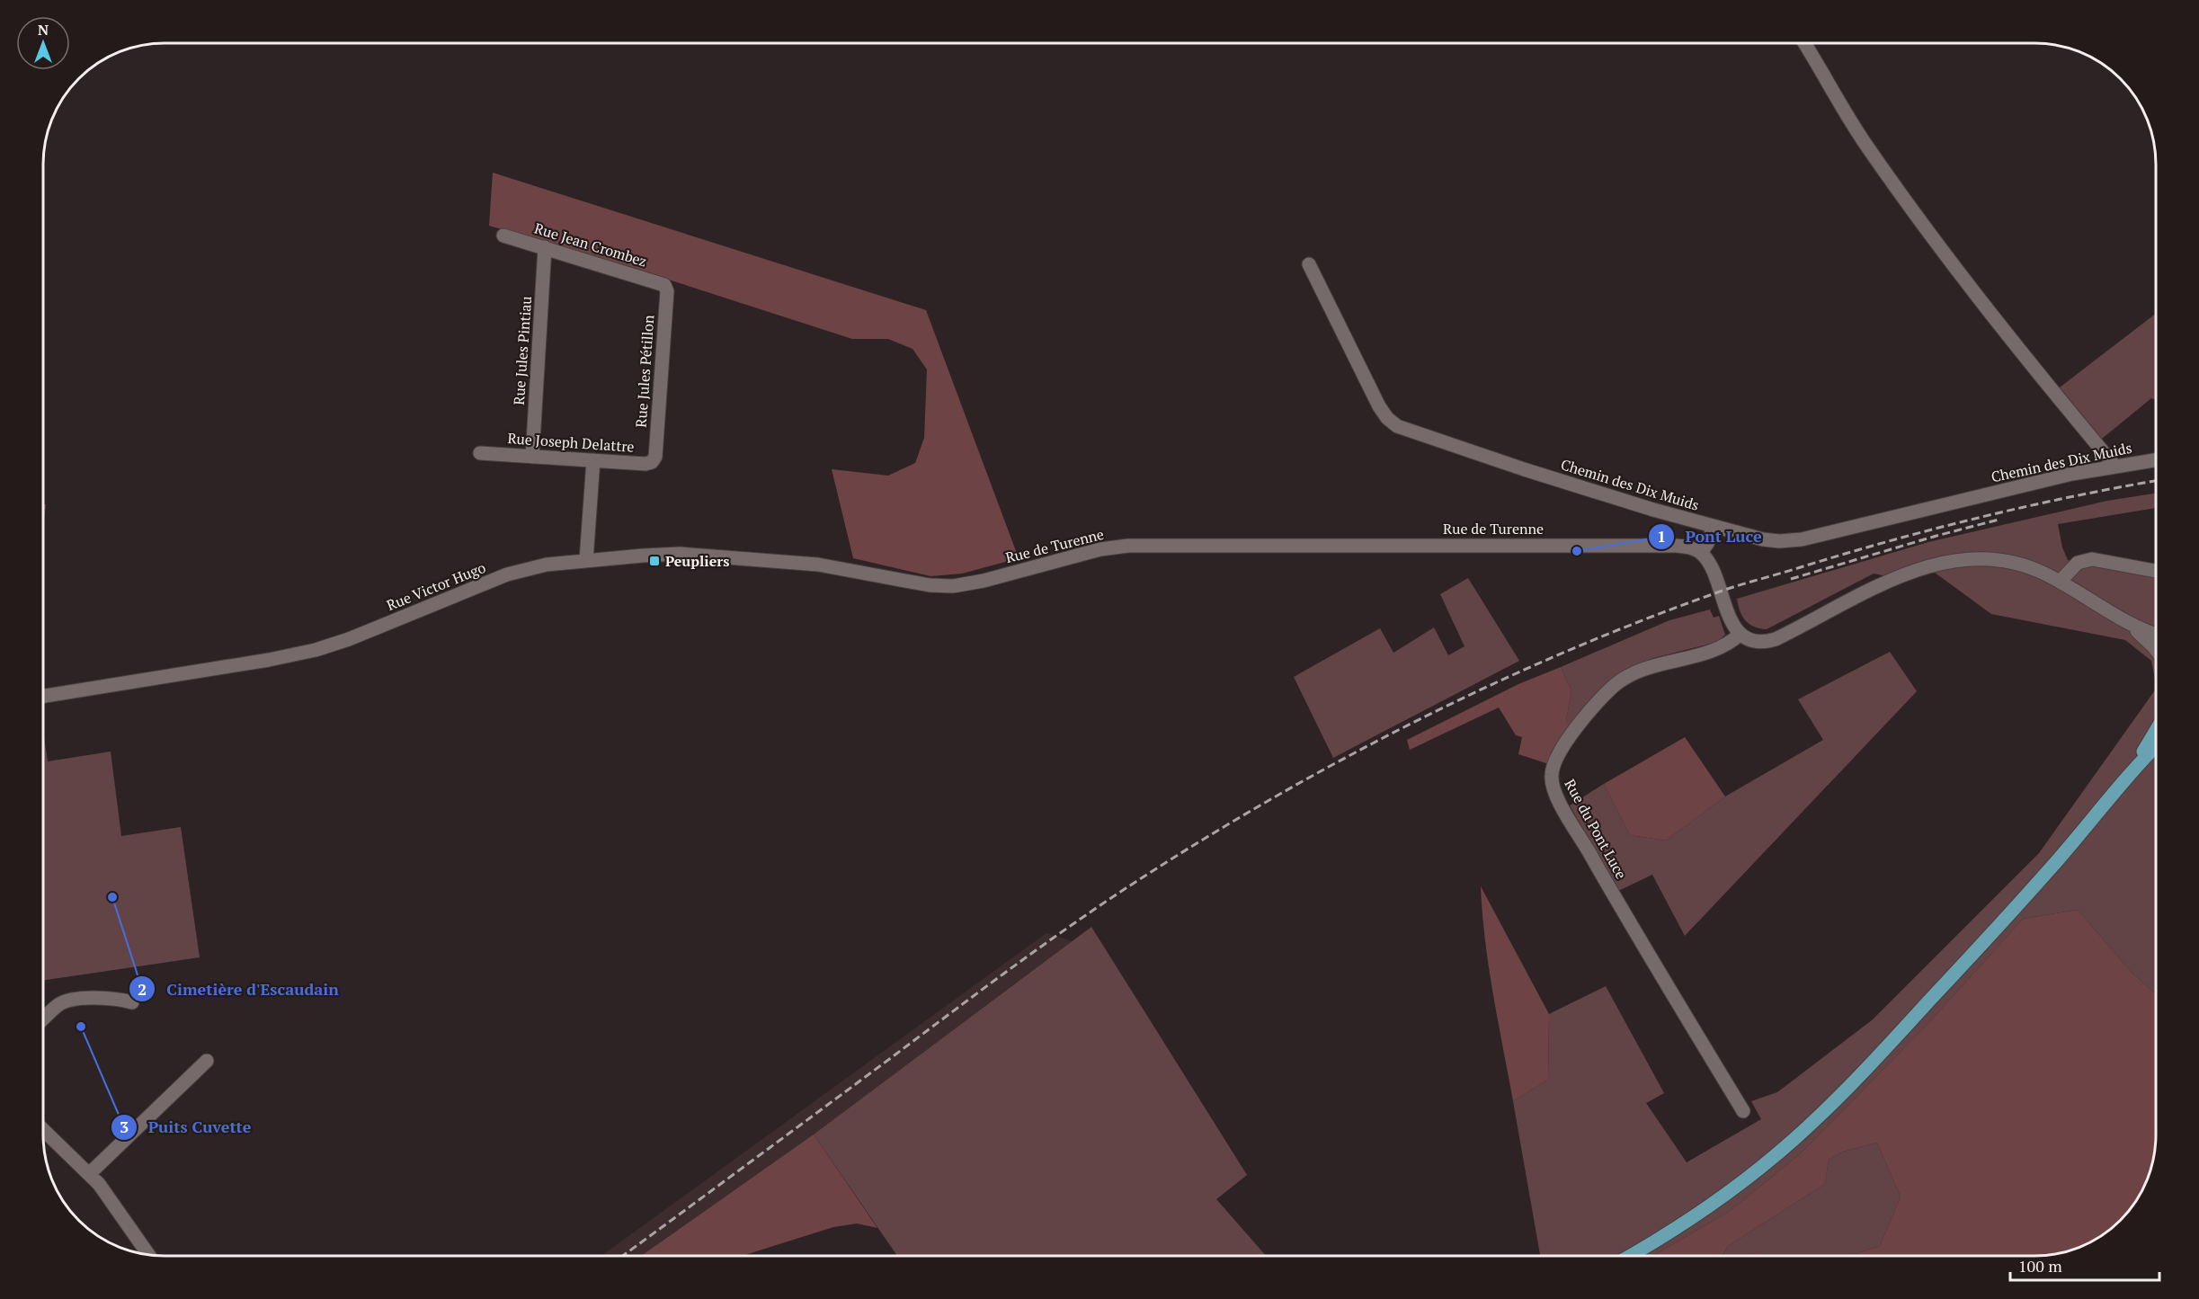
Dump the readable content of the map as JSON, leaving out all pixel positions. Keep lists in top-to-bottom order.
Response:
{
  "streets": {
    "street": [
      "Rue Jean Crombez",
      "Rue Jules Pintiau",
      "Rue Jules Pétillon",
      "Rue Joseph Delattre",
      "Chemin des Dix Muids",
      "Rue de Turenne",
      "Rue Victor Hugo",
      "Rue du Pont Luce"
    ]
  },
  "crossings": [
    ["Rue Jean Crombez", "Rue Jules Pintiau"],
    ["Rue Jean Crombez", "Rue Jules Pétillon"],
    ["Rue Jules Pintiau", "Rue Joseph Delattre"],
    ["Rue Jules Pétillon", "Rue Joseph Delattre"],
    ["Rue de Turenne", "Rue Victor Hugo"]
  ],
  "places": {
    "other": ["Pont Luce", "Cimetière d'Escaudain", "Puits Cuvette"],
    "transit": ["Peupliers"]
  },
  "scale_bar": "100 m",
  "north": "top"
}
